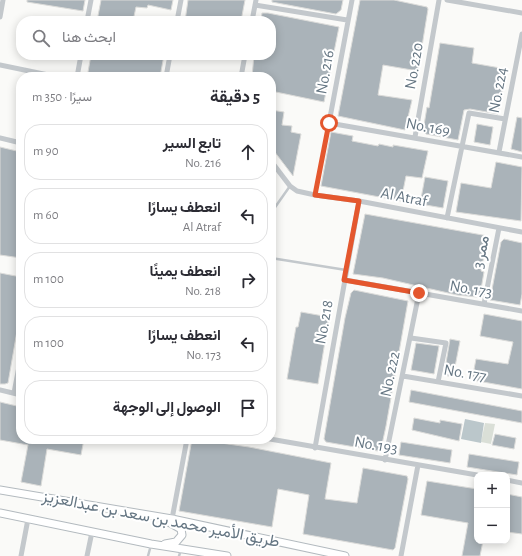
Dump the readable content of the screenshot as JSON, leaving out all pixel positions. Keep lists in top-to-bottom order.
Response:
{
  "streets": {
    "main road": ["طريق الأمير محمد بن سعد بن عبدالعزيز"],
    "street": [
      "No. 220",
      "No. 216",
      "No. 224",
      "No. 169",
      "Al Atraf",
      "ممر 3",
      "No. 173",
      "No. 218",
      "No. 177",
      "No. 222",
      "No. 193"
    ]
  },
  "crossings": [
    ["No. 220", "No. 169"],
    ["No. 216", "No. 169"],
    ["No. 216", "Al Atraf"],
    ["No. 224", "No. 169"],
    ["Al Atraf", "ممر 3"],
    ["Al Atraf", "No. 218"],
    ["ممر 3", "No. 173"],
    ["No. 173", "No. 218"],
    ["No. 173", "No. 222"],
    ["No. 218", "No. 193"],
    ["No. 177", "No. 222"],
    ["No. 222", "No. 193"]
  ],
  "page": {
    "search": "ابحث هنا",
    "heading": ["5 دقيقة", "سيرًا · 350 m"],
    "list": [
      ["تابع السير", "No. 216", "90 m"],
      ["انعطف يسارًا", "Al Atraf", "60 m"],
      ["انعطف يمينًا", "No. 218", "100 m"],
      ["انعطف يسارًا", "No. 173", "100 m"],
      "الوصول إلى الوجهة"
    ],
    "map_buttons": ["+", "−"]
  }
}
